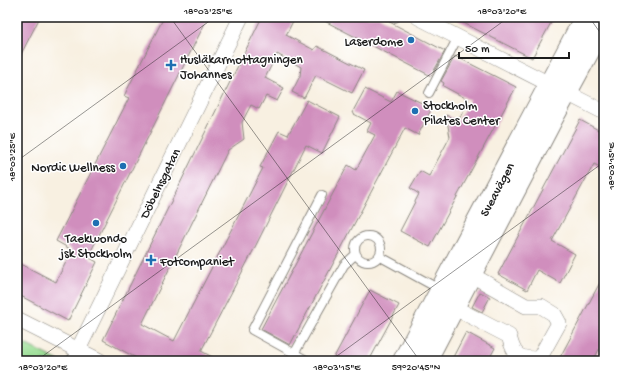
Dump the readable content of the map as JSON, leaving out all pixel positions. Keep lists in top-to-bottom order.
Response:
{
  "streets": {
    "main road": ["Sveavägen"],
    "street": ["Döbelnsgatan"]
  },
  "places": {
    "other": [
      "Laserdome",
      "Stockholm Pilates Center",
      "Nordic Wellness",
      "Taekwondo jsk Stockholm"
    ],
    "health": ["Husläkarmottagningen Johannes", "Fotcompaniet"]
  },
  "scale_bar": "50 m",
  "coordinates": [
    "18°03'25\"E",
    "18°03'20\"E",
    "18°03'15\"E",
    "59°20'45\"N"
  ]
}
